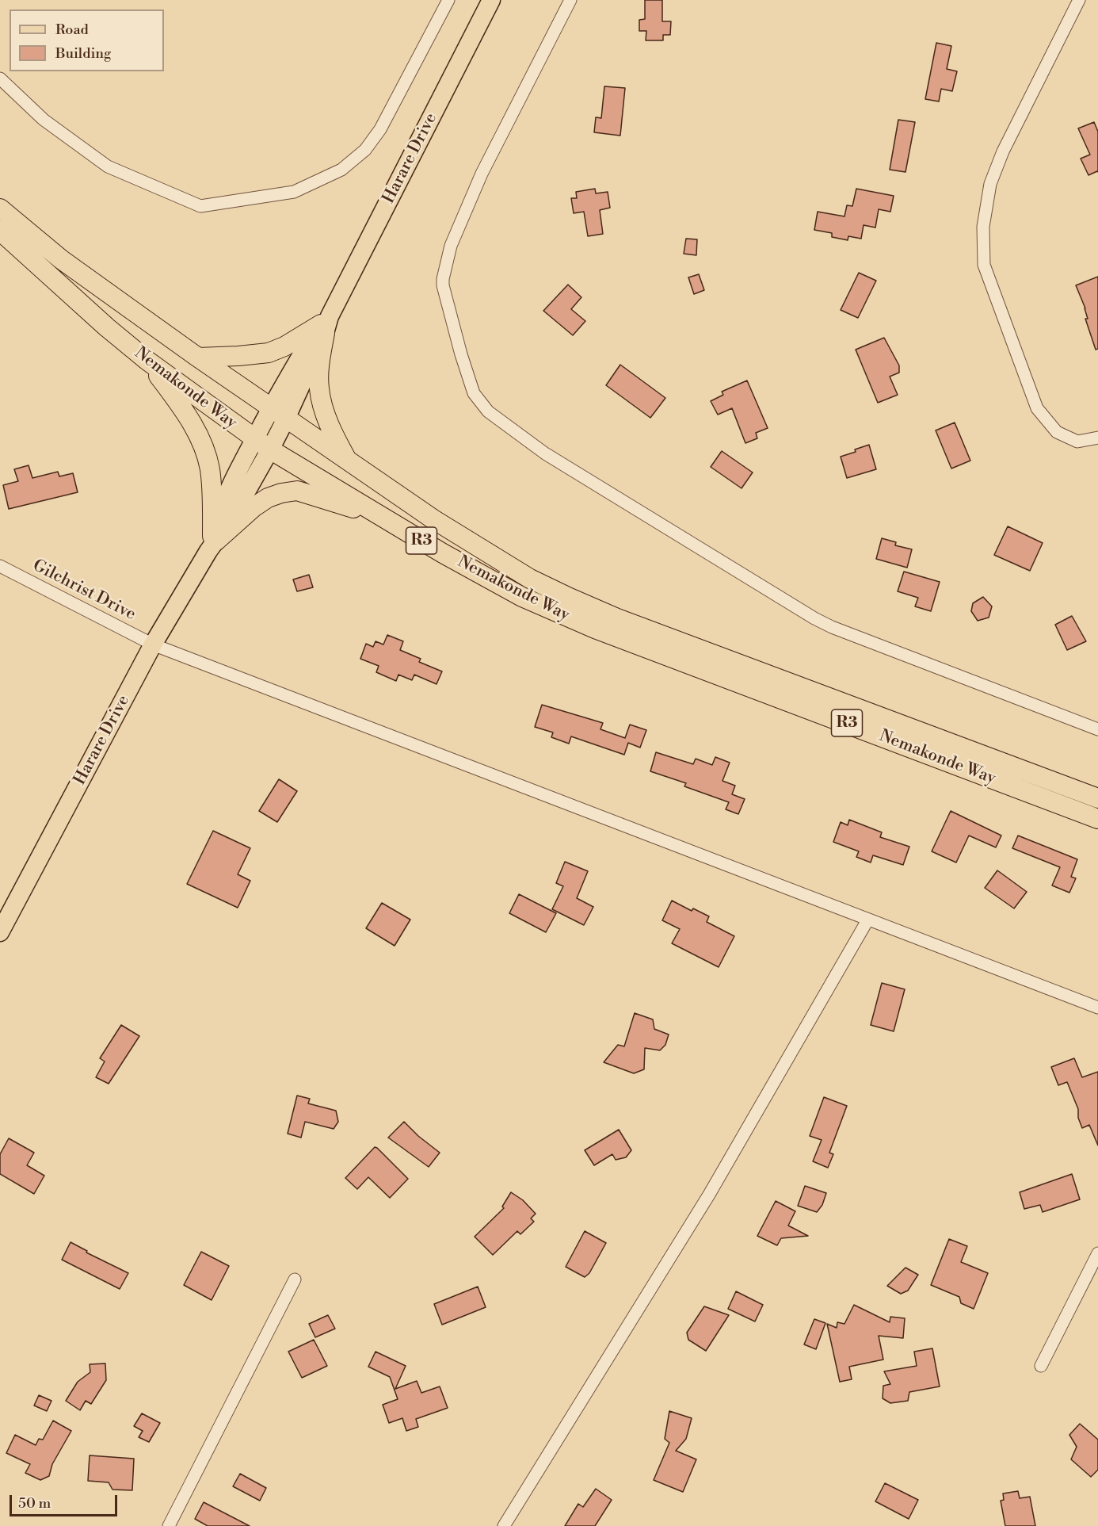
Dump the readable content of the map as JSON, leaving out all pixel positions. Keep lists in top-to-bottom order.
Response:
{
  "streets": {
    "highway": ["Nemakonde Way", "R3"],
    "main road": ["Harare Drive"],
    "street": ["Gilchrist Drive"]
  },
  "crossings": [
    ["Harare Drive", "Nemakonde Way"],
    ["Harare Drive", "R3"],
    ["Harare Drive", "Gilchrist Drive"],
    ["Nemakonde Way", "R3"]
  ],
  "legend": ["Road", "Building"],
  "scale_bar": "50 m"
}
